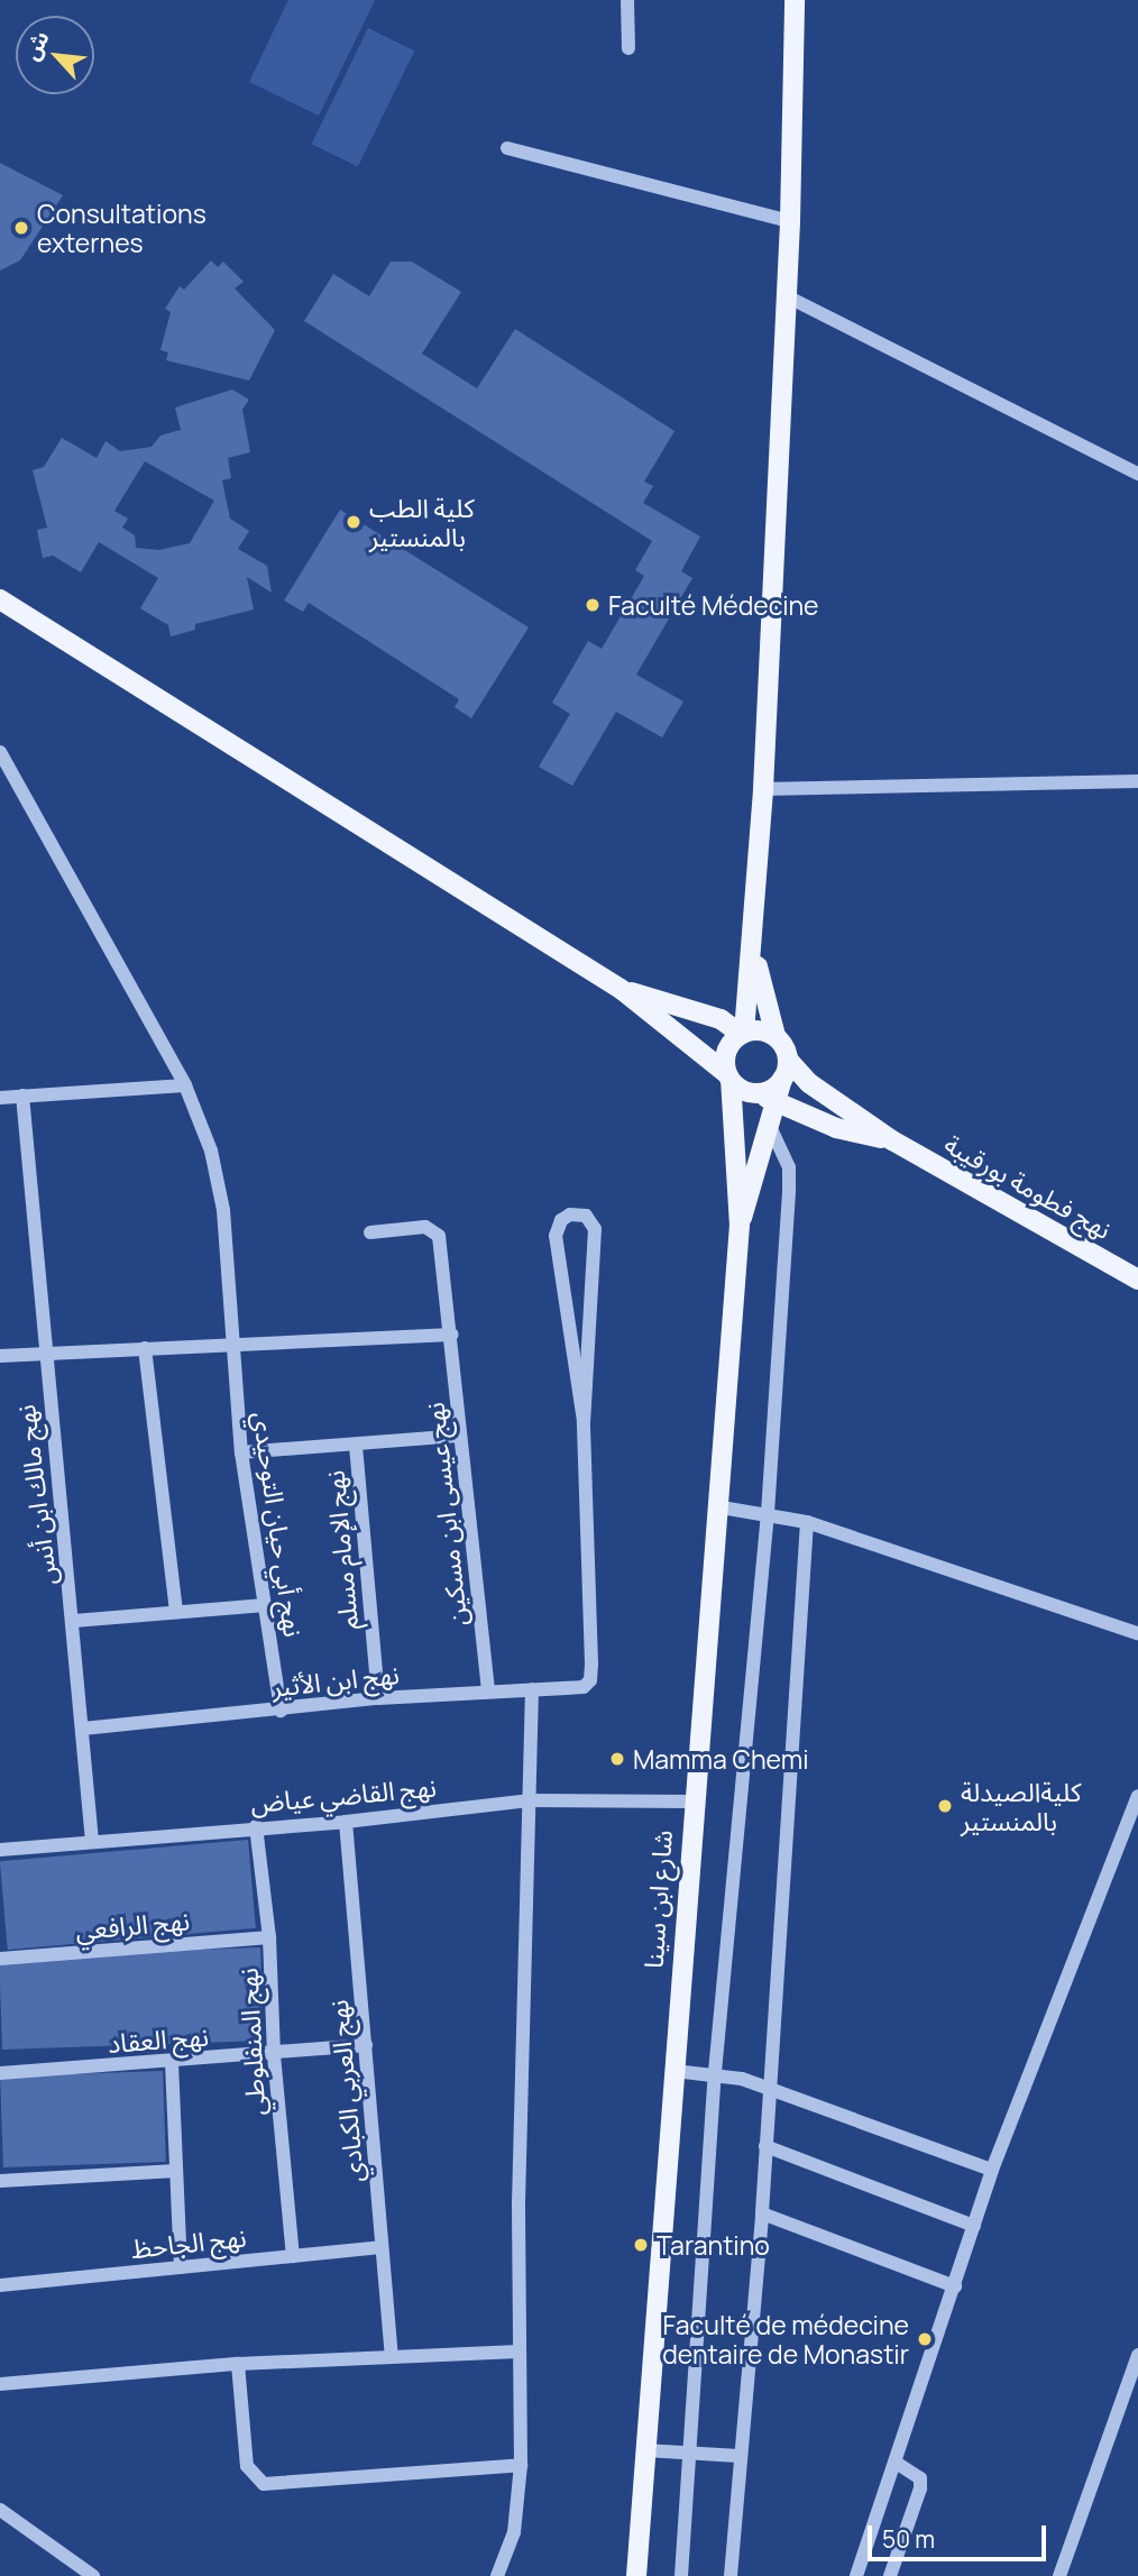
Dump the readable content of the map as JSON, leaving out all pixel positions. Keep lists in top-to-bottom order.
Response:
{
  "streets": {
    "main road": ["نهج فطومة بورقيبة", "شارع ابن سينا"],
    "street": [
      "نهج مالك ابن أنس",
      "نهج عيسى ابن مسكين",
      "نهج أبي حيان التوحيدي",
      "نهج الإمام مسلم",
      "نهج ابن الأثير",
      "نهج القاضي عياض",
      "نهج الرافعي",
      "نهج العقاد",
      "نهج المنفلوطي",
      "نهج العربي الكبادي",
      "نهج الجاحظ"
    ]
  },
  "crossings": [
    ["نهج مالك ابن أنس", "نهج ابن الأثير"],
    ["نهج مالك ابن أنس", "نهج القاضي عياض"],
    ["نهج عيسى ابن مسكين", "نهج ابن الأثير"],
    ["نهج أبي حيان التوحيدي", "نهج ابن الأثير"],
    ["نهج الإمام مسلم", "نهج ابن الأثير"],
    ["نهج القاضي عياض", "شارع ابن سينا"],
    ["نهج القاضي عياض", "نهج المنفلوطي"],
    ["نهج القاضي عياض", "نهج العربي الكبادي"],
    ["نهج الرافعي", "نهج المنفلوطي"],
    ["نهج العقاد", "نهج المنفلوطي"],
    ["نهج العقاد", "نهج العربي الكبادي"],
    ["نهج المنفلوطي", "نهج الجاحظ"],
    ["نهج العربي الكبادي", "نهج الجاحظ"]
  ],
  "places": [
    "Consultations externes",
    "كلية الطب بالمنستير",
    "Faculté Médecine",
    "Mamma Chemi",
    "كليةالصيدلة بالمنستير",
    "Tarantino",
    "Faculté de médecine dentaire de Monastir"
  ],
  "scale_bar": "50 m",
  "north": "top left"
}
